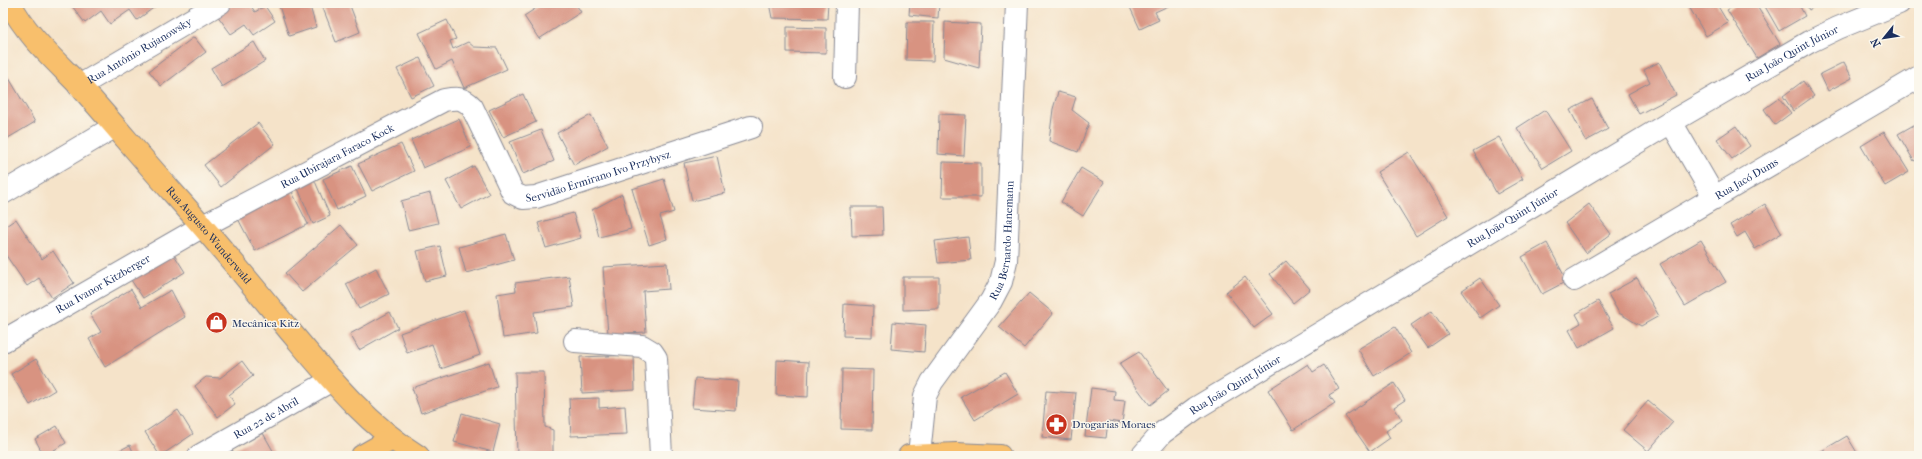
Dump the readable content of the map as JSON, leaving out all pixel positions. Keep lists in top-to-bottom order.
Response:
{
  "streets": {
    "main road": ["Rua Augusto Wunderwald"],
    "street": [
      "Rua Antônio Rujanowsky",
      "Rua João Quint Júnior",
      "Rua Ubirajara Faraco Kock",
      "Servidão Ermirano Ivo Przybysz",
      "Rua Jacó Dums",
      "Rua Bernardo Hanemann",
      "Rua Ivanor Kitzberger",
      "Rua 22 de Abril"
    ]
  },
  "crossings": [
    ["Rua Antônio Rujanowsky", "Rua Augusto Wunderwald"],
    ["Rua Ubirajara Faraco Kock", "Servidão Ermirano Ivo Przybysz"],
    ["Rua Ubirajara Faraco Kock", "Rua Augusto Wunderwald"],
    ["Rua Ubirajara Faraco Kock", "Rua Ivanor Kitzberger"],
    ["Rua Augusto Wunderwald", "Rua Ivanor Kitzberger"],
    ["Rua Augusto Wunderwald", "Rua 22 de Abril"]
  ],
  "places": {
    "shop": ["Mecânica Kitz"],
    "pharmacy": ["Drogarias Moraes"]
  },
  "north": "bottom left"
}
